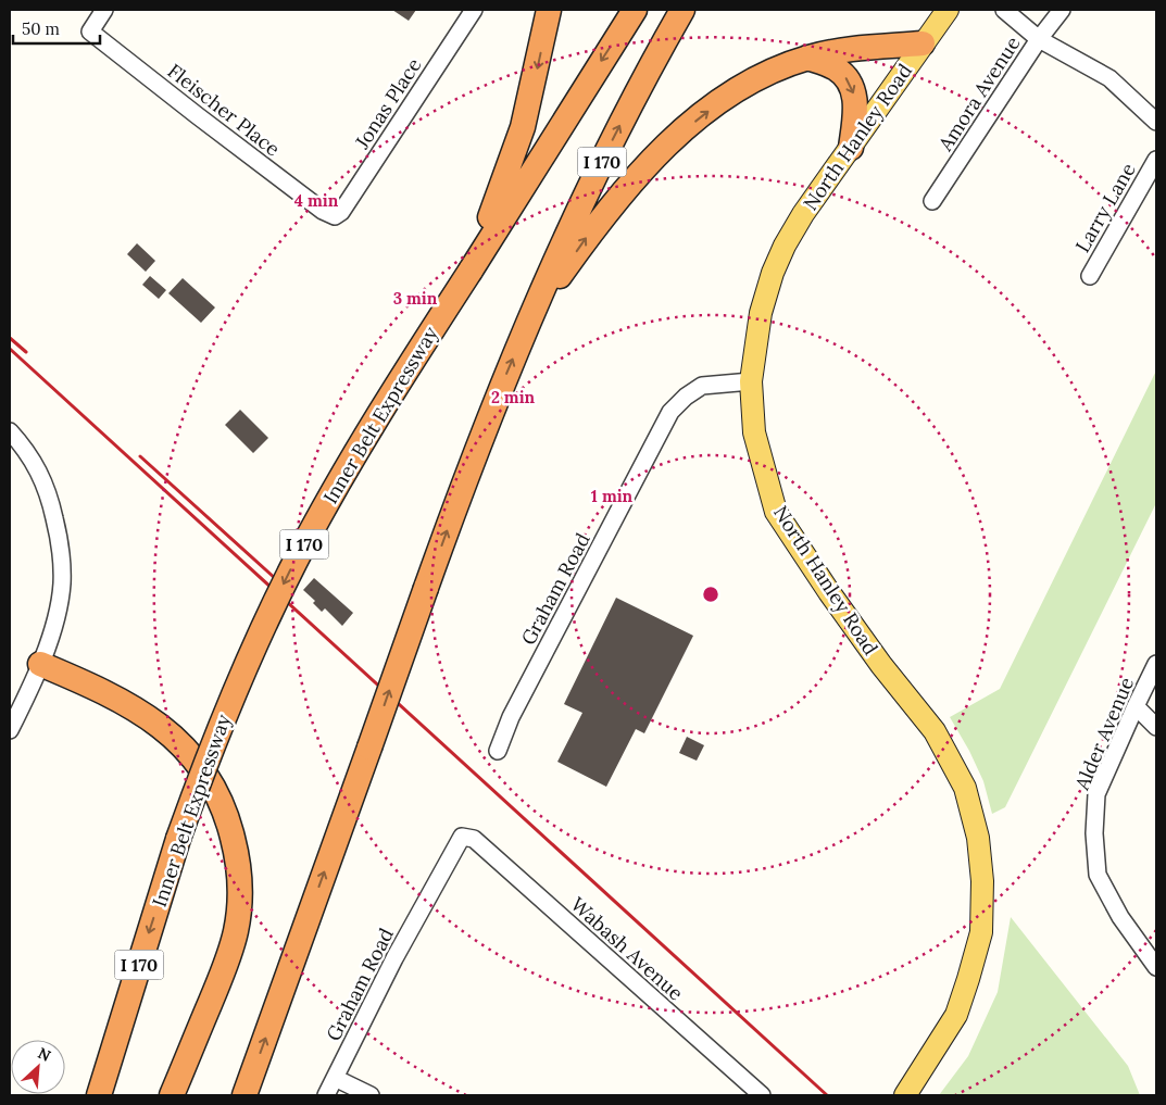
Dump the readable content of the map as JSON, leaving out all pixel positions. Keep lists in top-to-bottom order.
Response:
{
  "streets": {
    "highway": ["I 170", "Inner Belt Expressway"],
    "main road": ["North Hanley Road"],
    "street": [
      "Amora Avenue",
      "Jonas Place",
      "Fleischer Place",
      "Larry Lane",
      "Graham Road",
      "Alder Avenue",
      "Wabash Avenue"
    ]
  },
  "crossings": [
    ["Jonas Place", "Fleischer Place"],
    ["North Hanley Road", "Graham Road"],
    ["Graham Road", "Wabash Avenue"]
  ],
  "scale_bar": "50 m",
  "north": "top right",
  "rings": [
    "4 min",
    "3 min",
    "2 min",
    "1 min"
  ]
}
